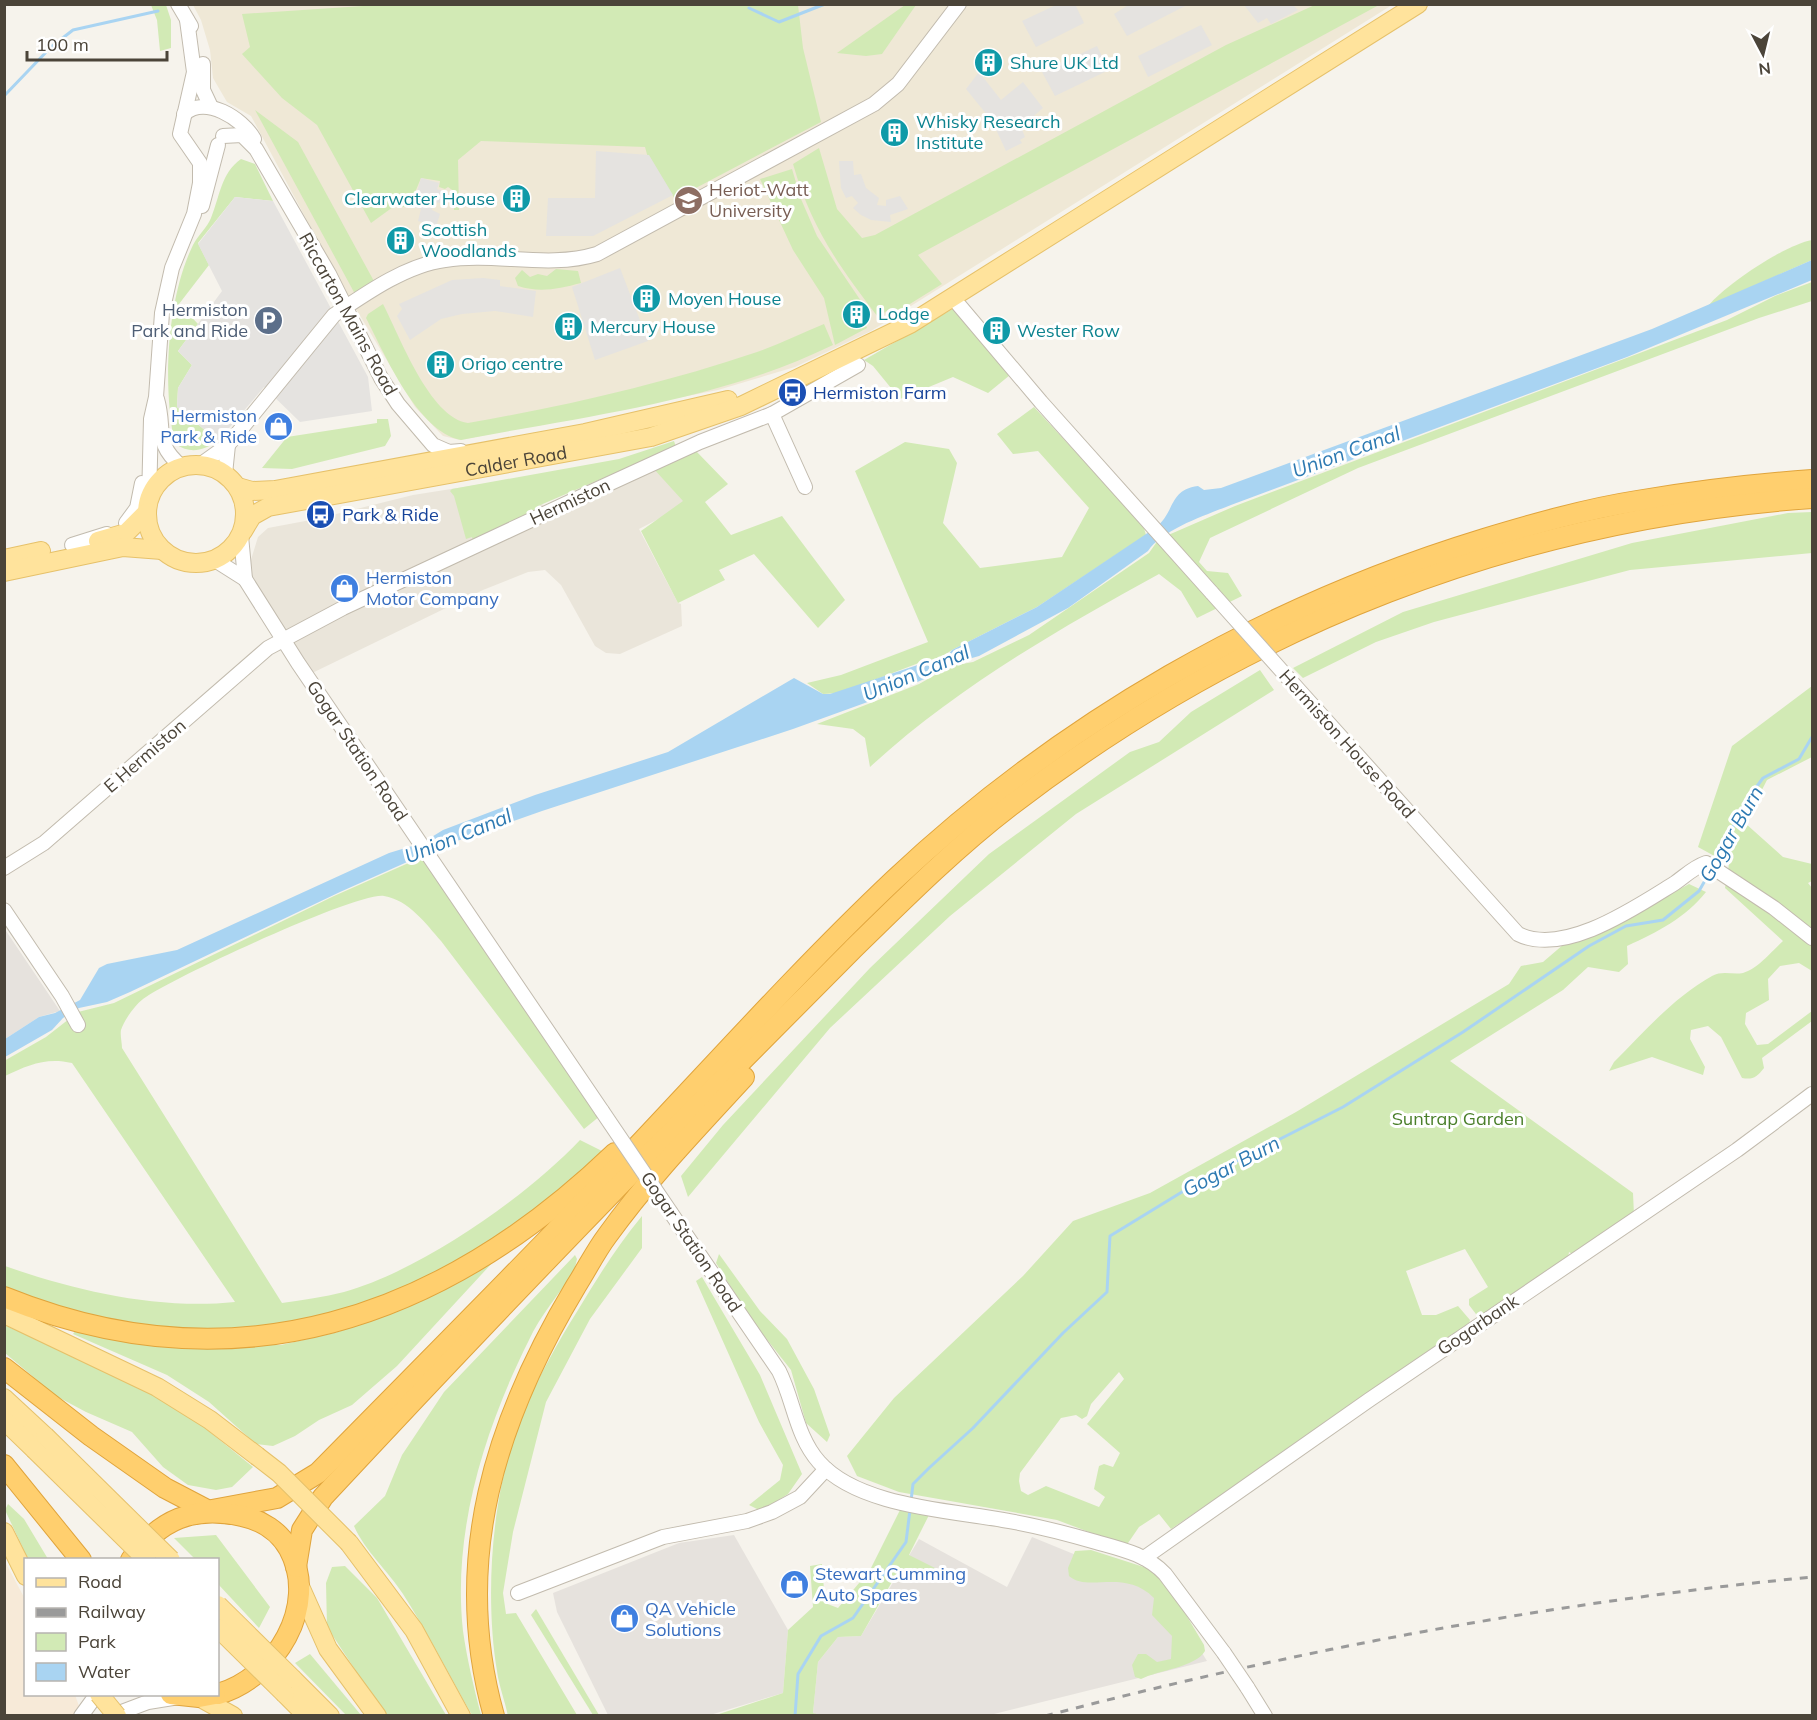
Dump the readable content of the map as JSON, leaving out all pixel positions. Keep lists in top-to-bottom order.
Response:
{
  "streets": {
    "main road": ["Calder Road"],
    "street": [
      "Riccarton Mains Road",
      "Hermiston",
      "Hermiston House Road",
      "Gogar Station Road",
      "E Hermiston",
      "Gogarbank"
    ]
  },
  "crossings": [
    ["Riccarton Mains Road", "Calder Road"],
    ["Calder Road", "Hermiston House Road"],
    ["Calder Road", "Gogar Station Road"],
    ["Hermiston", "Gogar Station Road"],
    ["Hermiston", "E Hermiston"],
    ["Gogar Station Road", "E Hermiston"],
    ["Gogar Station Road", "Gogarbank"]
  ],
  "water": ["Union Canal", "Gogar Burn"],
  "parks": ["Suntrap Garden"],
  "places": {
    "building": [
      "Shure UK Ltd",
      "Whisky Research Institute",
      "Clearwater House",
      "Scottish Woodlands",
      "Moyen House",
      "Lodge",
      "Mercury House",
      "Wester Row",
      "Origo centre"
    ],
    "school or university": ["Heriot-Watt University"],
    "parking": ["Hermiston Park and Ride"],
    "bus stop": ["Hermiston Farm", "Park & Ride"],
    "shop": [
      "Hermiston Park & Ride",
      "Hermiston Motor Company",
      "Stewart Cumming Auto Spares",
      "QA Vehicle Solutions"
    ]
  },
  "legend": [
    "Road",
    "Railway",
    "Park",
    "Water"
  ],
  "scale_bar": "100 m",
  "north": "bottom"
}
